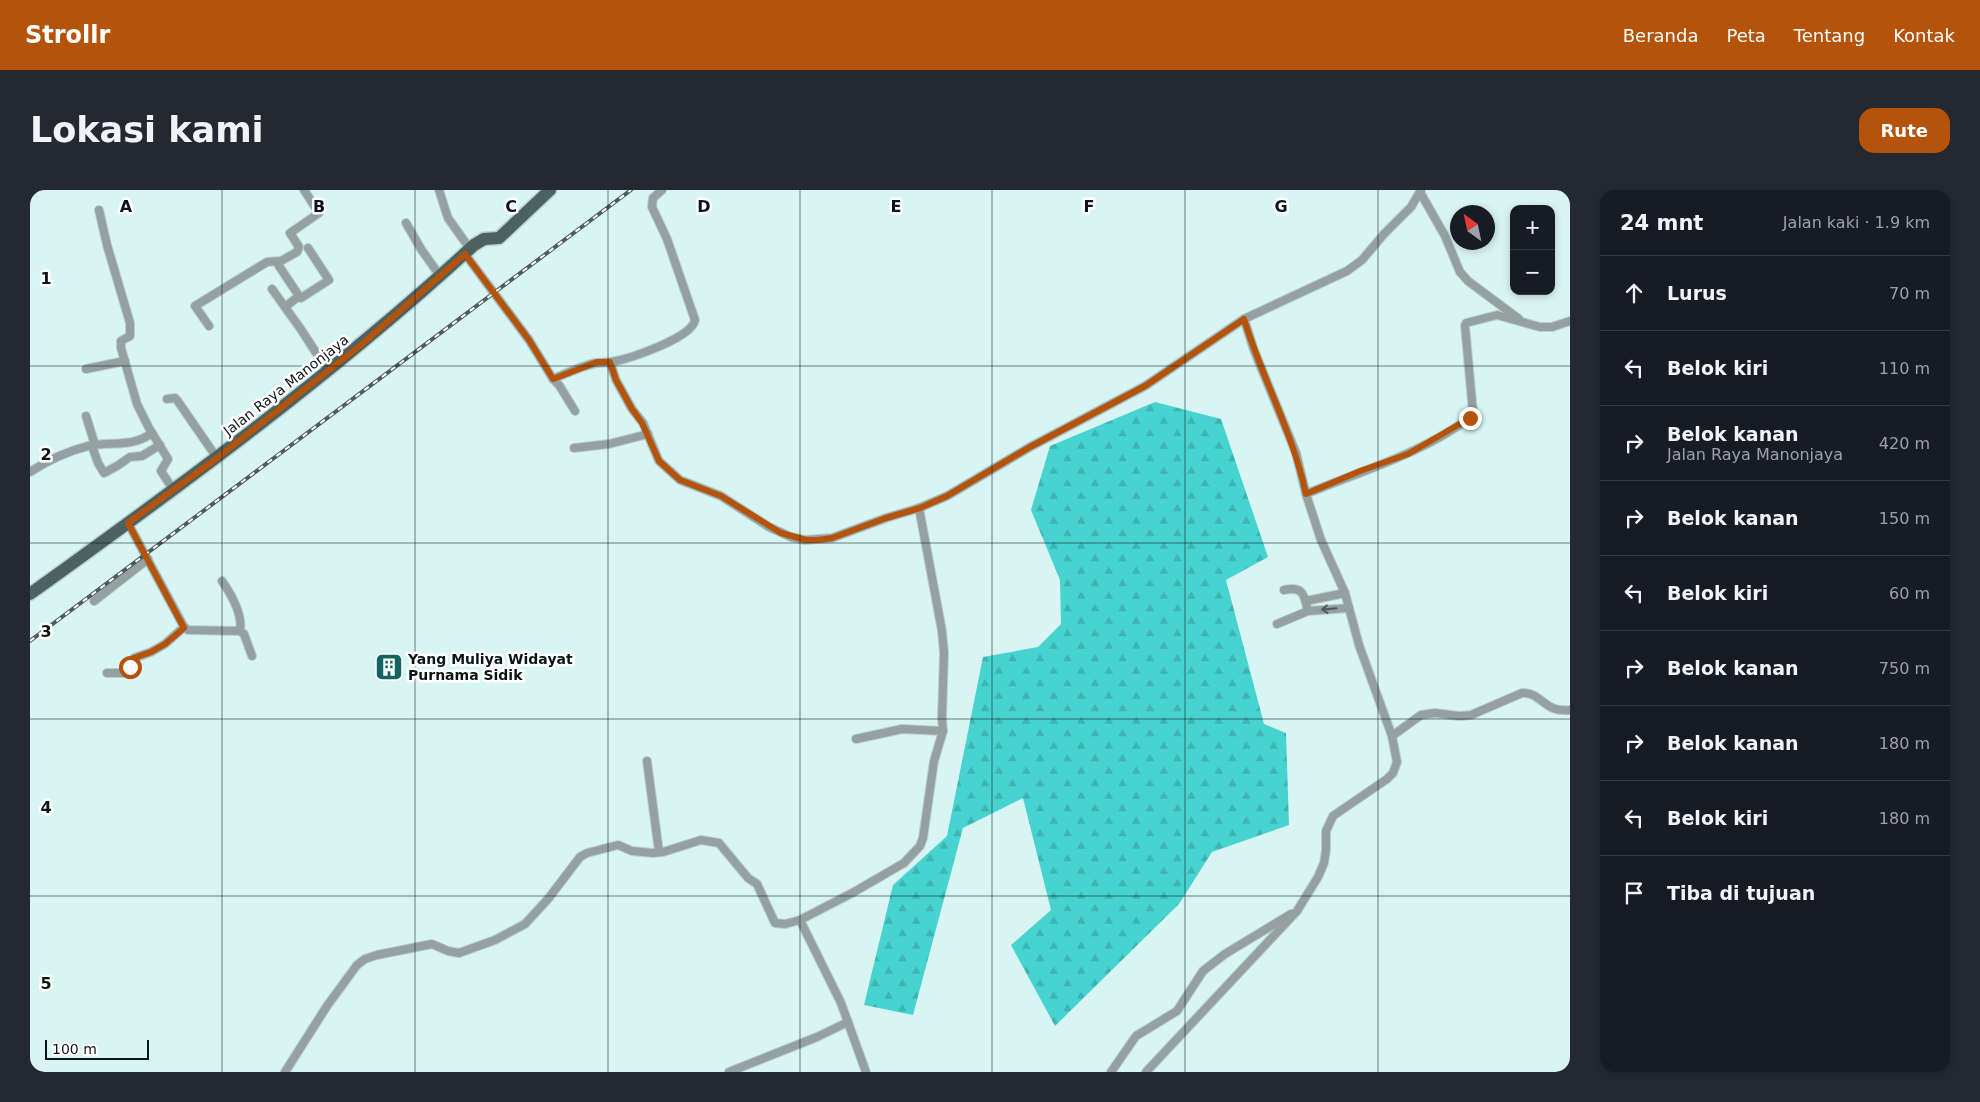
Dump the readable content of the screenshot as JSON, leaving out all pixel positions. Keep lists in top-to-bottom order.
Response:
{
  "streets": {
    "main road": ["Jalan Raya Manonjaya"]
  },
  "places": {
    "building": ["Yang Muliya Widayat Purnama Sidik"]
  },
  "scale_bar": "100 m",
  "north": "top left",
  "page": {
    "header": "Strollr",
    "nav": [
      "Beranda",
      "Peta",
      "Tentang",
      "Kontak"
    ],
    "buttons": "Rute",
    "title": "Lokasi kami",
    "heading": ["24 mnt", "Jalan kaki · 1.9 km"],
    "map_buttons": ["+", "−"],
    "list": [
      ["Lurus", "70 m"],
      ["Belok kiri", "110 m"],
      ["Belok kanan", "Jalan Raya Manonjaya", "420 m"],
      ["Belok kanan", "150 m"],
      ["Belok kiri", "60 m"],
      ["Belok kanan", "750 m"],
      ["Belok kanan", "180 m"],
      ["Belok kiri", "180 m"],
      "Tiba di tujuan"
    ],
    "scale": "100 m"
  },
  "grid": {
    "columns": [
      "A",
      "B",
      "C",
      "D",
      "E",
      "F",
      "G"
    ],
    "rows": [
      "1",
      "2",
      "3",
      "4",
      "5"
    ]
  }
}
